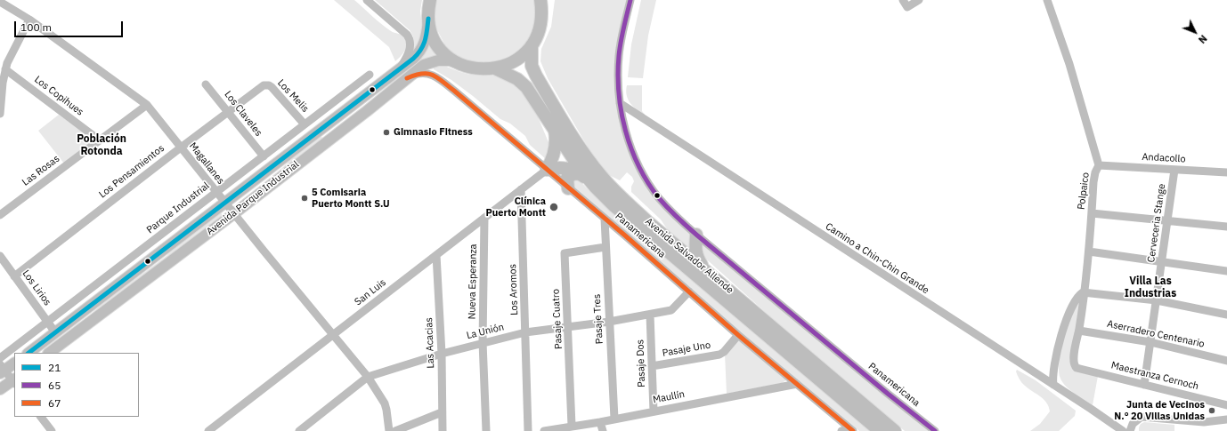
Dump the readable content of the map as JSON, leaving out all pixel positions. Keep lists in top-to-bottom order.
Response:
{
  "streets": {
    "highway": ["Avenida Salvador Allende"],
    "main road": ["Avenida Parque Industrial"],
    "street": [
      "Los Copihues",
      "Los Melis",
      "Los Claveles",
      "Andacollo",
      "Magallanes",
      "Las Rosas",
      "Los Pensamientos",
      "Polpaico",
      "Parque Industrial",
      "Cerveceria Stange",
      "Panamericana",
      "Camino a Chin-Chin Grande",
      "Nueva Esperanza",
      "Los Lirios",
      "Los Aromos",
      "San Luis",
      "Pasaje Cuatro",
      "Pasaje Tres",
      "La Unión",
      "Aserradero Centenario",
      "Las Acacias",
      "Pasaje Uno",
      "Pasaje Dos",
      "Maestranza Cernoch",
      "Maullín"
    ]
  },
  "crossings": [
    ["Los Copihues", "Las Rosas"],
    ["Los Melis", "Los Pensamientos"],
    ["Los Melis", "Parque Industrial"],
    ["Los Claveles", "Los Pensamientos"],
    ["Los Claveles", "Parque Industrial"],
    ["Andacollo", "Polpaico"],
    ["Andacollo", "Cerveceria Stange"],
    ["Magallanes", "Las Rosas"],
    ["Magallanes", "Los Pensamientos"],
    ["Magallanes", "Avenida Parque Industrial"],
    ["Magallanes", "Parque Industrial"],
    ["Magallanes", "San Luis"],
    ["Magallanes", "La Unión"],
    ["Los Pensamientos", "Los Lirios"],
    ["Polpaico", "Aserradero Centenario"],
    ["Polpaico", "Maestranza Cernoch"],
    ["Avenida Parque Industrial", "Panamericana"],
    ["Avenida Parque Industrial", "Los Lirios"],
    ["Parque Industrial", "Los Lirios"],
    ["Cerveceria Stange", "Aserradero Centenario"],
    ["Cerveceria Stange", "Maestranza Cernoch"],
    ["Panamericana", "Camino a Chin-Chin Grande"],
    ["Panamericana", "San Luis"],
    ["Panamericana", "Pasaje Tres"],
    ["Panamericana", "La Unión"],
    ["Panamericana", "Pasaje Uno"],
    ["Panamericana", "Maullín"],
    ["Nueva Esperanza", "San Luis"],
    ["Nueva Esperanza", "La Unión"],
    ["Los Aromos", "San Luis"],
    ["Los Aromos", "La Unión"],
    ["San Luis", "Las Acacias"],
    ["Pasaje Cuatro", "Pasaje Tres"],
    ["Pasaje Cuatro", "La Unión"],
    ["Pasaje Cuatro", "Maullín"],
    ["Pasaje Tres", "La Unión"],
    ["Pasaje Tres", "Maullín"],
    ["La Unión", "Las Acacias"],
    ["La Unión", "Pasaje Dos"],
    ["Pasaje Uno", "Pasaje Dos"],
    ["Pasaje Dos", "Maullín"]
  ],
  "districts": ["Población Rotonda", "Villa Las Industrias"],
  "places": [
    "Gimnasio Fitness",
    "5 Comisaria Puerto Montt S.U",
    "Clínica Puerto Montt",
    "Junta de Vecinos N.º 20 Villas Unidas"
  ],
  "lines": ["transit line 65", "transit line 21", "transit line 67"],
  "legend": ["21", "65", "67"],
  "scale_bar": "100 m",
  "north": "bottom right"
}
